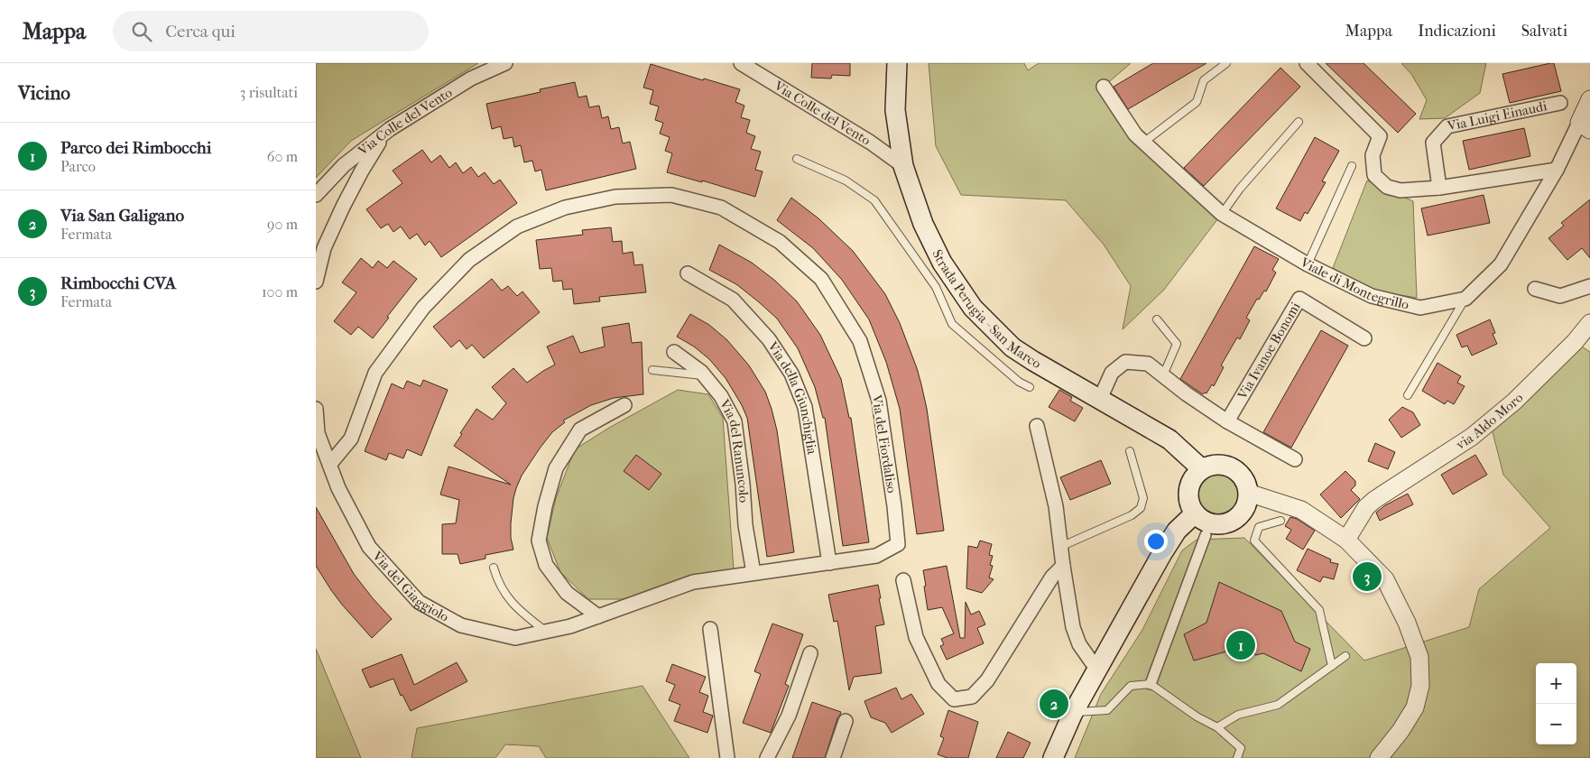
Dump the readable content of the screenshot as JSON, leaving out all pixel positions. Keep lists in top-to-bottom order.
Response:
{
  "streets": {
    "main road": ["Strada Perugia - San Marco"],
    "street": [
      "Via Colle del Vento",
      "Via Luigi Einaudi",
      "Viale di Montegrillo",
      "Via Ivanoe Bonomi",
      "Via della Giunchiglia",
      "via Aldo Moro",
      "Via del Fiordaliso",
      "Via del Ranuncolo",
      "Via del Giaggiolo"
    ]
  },
  "crossings": [
    ["Via Colle del Vento", "Strada Perugia - San Marco"],
    ["Via della Giunchiglia", "Via del Fiordaliso"],
    ["Via della Giunchiglia", "Via del Giaggiolo"],
    ["Via del Fiordaliso", "Via del Giaggiolo"],
    ["Via del Ranuncolo", "Via del Giaggiolo"]
  ],
  "page": {
    "header": "Mappa",
    "search": "Cerca qui",
    "nav": ["Mappa", "Indicazioni", "Salvati"],
    "heading": ["Vicino", "3 risultati"],
    "list": [
      {
        "mark": "1",
        "name": "Parco dei Rimbocchi",
        "note": "Parco",
        "value": "60 m"
      },
      {
        "mark": "2",
        "name": "Via San Galigano",
        "note": "Fermata",
        "value": "90 m"
      },
      {
        "mark": "3",
        "name": "Rimbocchi CVA",
        "note": "Fermata",
        "value": "100 m"
      }
    ],
    "pins": ["3", "1", "2"],
    "map_buttons": ["+", "−"]
  }
}
